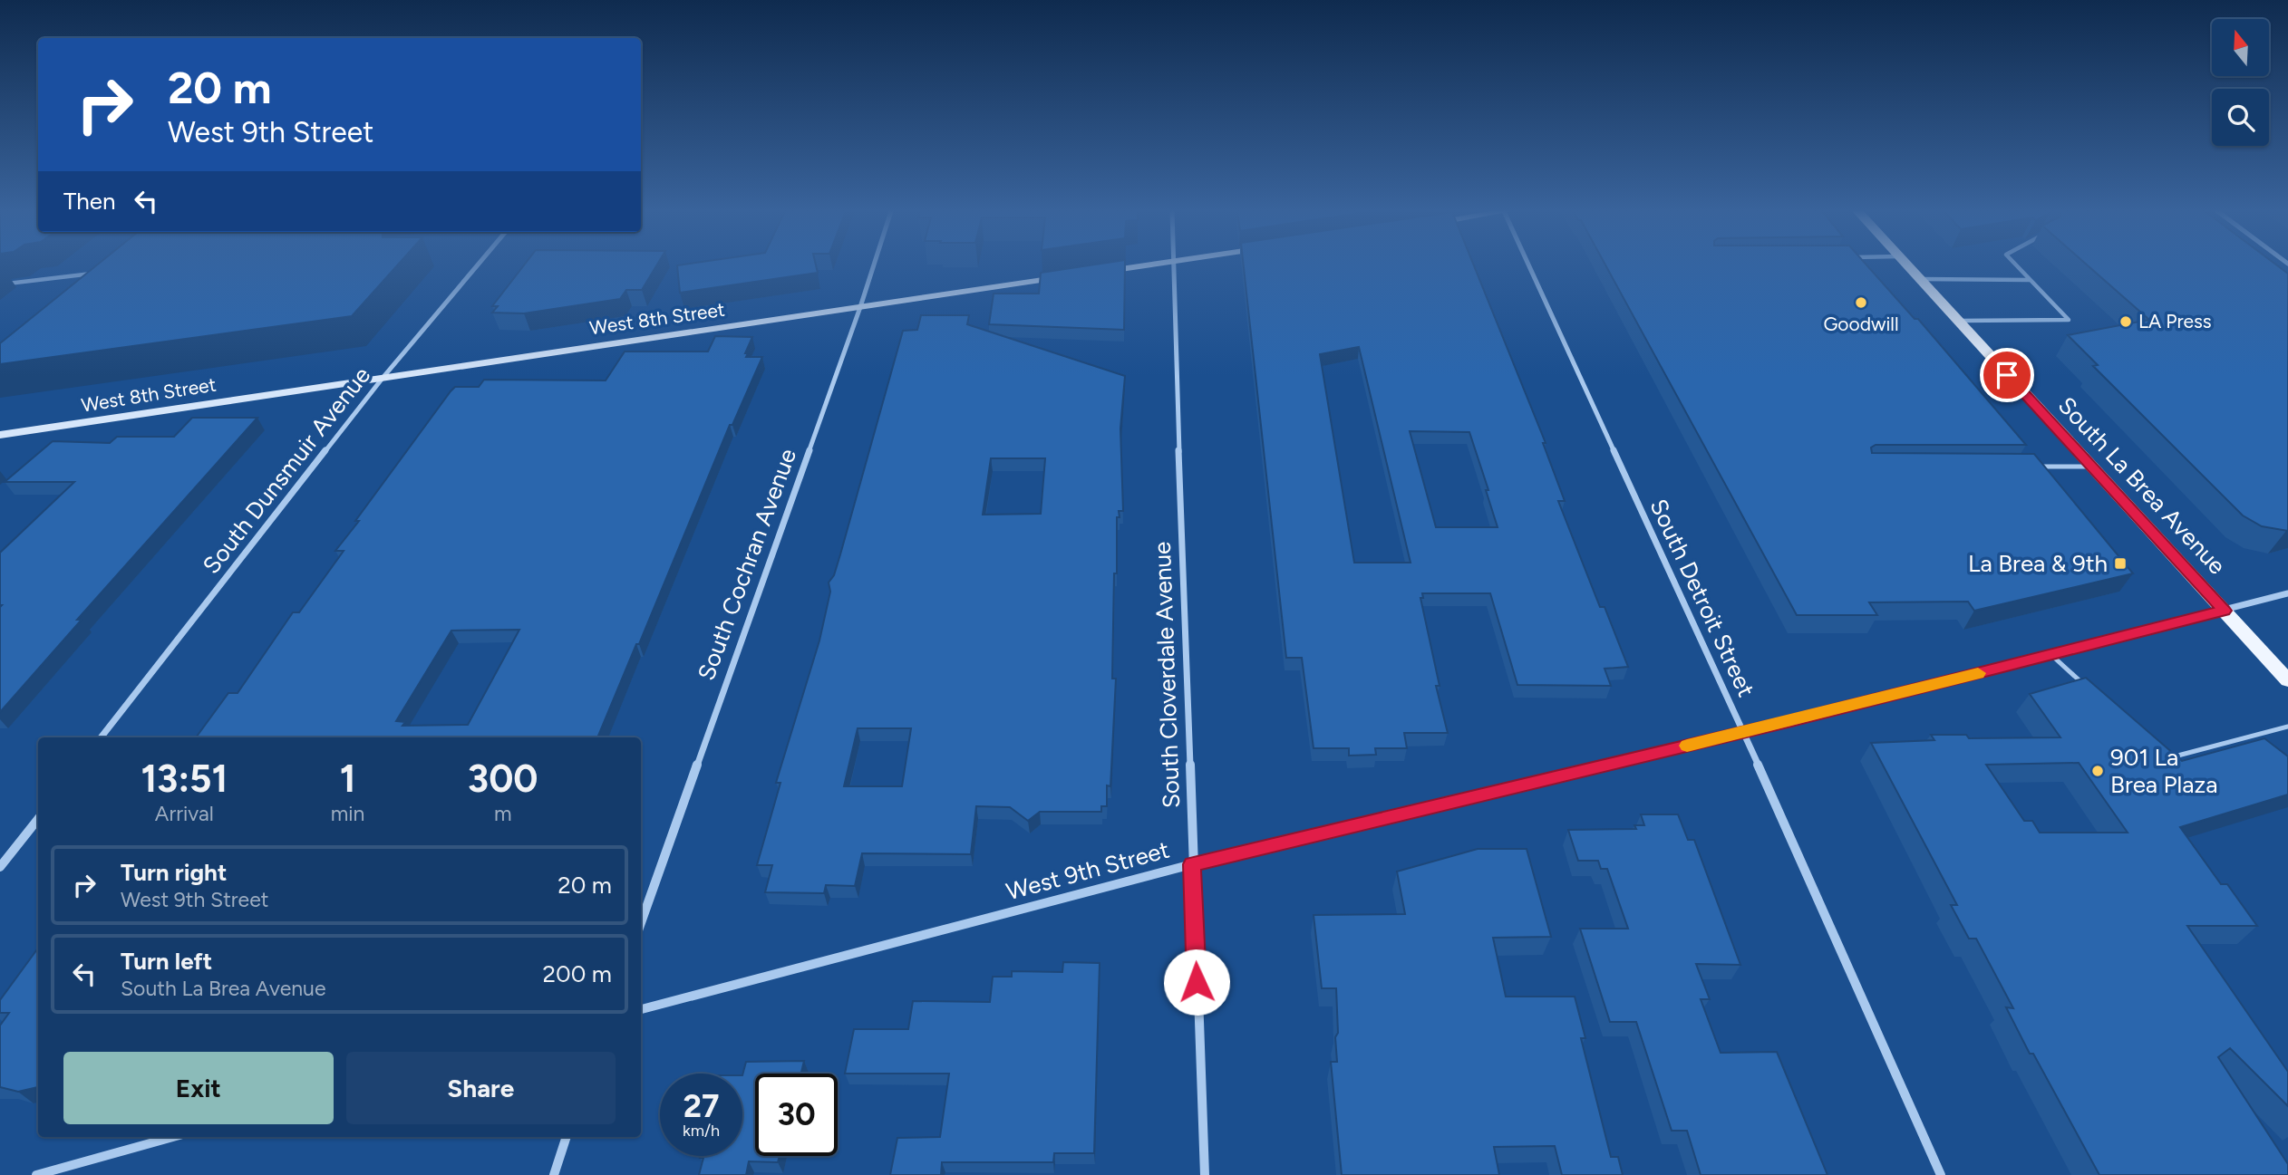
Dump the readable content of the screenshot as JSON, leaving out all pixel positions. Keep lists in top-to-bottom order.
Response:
{
  "streets": {
    "main road": ["South La Brea Avenue"],
    "street": [
      "West 8th Street",
      "South Dunsmuir Avenue",
      "South Cochran Avenue",
      "South Detroit Street",
      "South Cloverdale Avenue",
      "West 9th Street"
    ]
  },
  "crossings": [
    ["West 8th Street", "South Dunsmuir Avenue"],
    ["West 8th Street", "South Cochran Avenue"],
    ["South La Brea Avenue", "West 9th Street"],
    ["South Detroit Street", "West 9th Street"],
    ["South Cloverdale Avenue", "West 9th Street"]
  ],
  "places": {
    "other": ["Goodwill", "LA Press", "901 La Brea Plaza"],
    "transit": ["La Brea & 9th"]
  },
  "north": "top",
  "page": {
    "turn": ["20 m", "West 9th Street"],
    "then": "Then",
    "eta": [
      "13:51",
      "Arrival",
      "1",
      "min",
      "300",
      "m"
    ],
    "list": [
      {
        "name": "Turn right",
        "note": "West 9th Street",
        "value": "20 m"
      },
      {
        "name": "Turn left",
        "note": "South La Brea Avenue",
        "value": "200 m"
      }
    ],
    "buttons": ["Exit", "Share"],
    "speed": "27 km/h",
    "limit": "30"
  }
}
